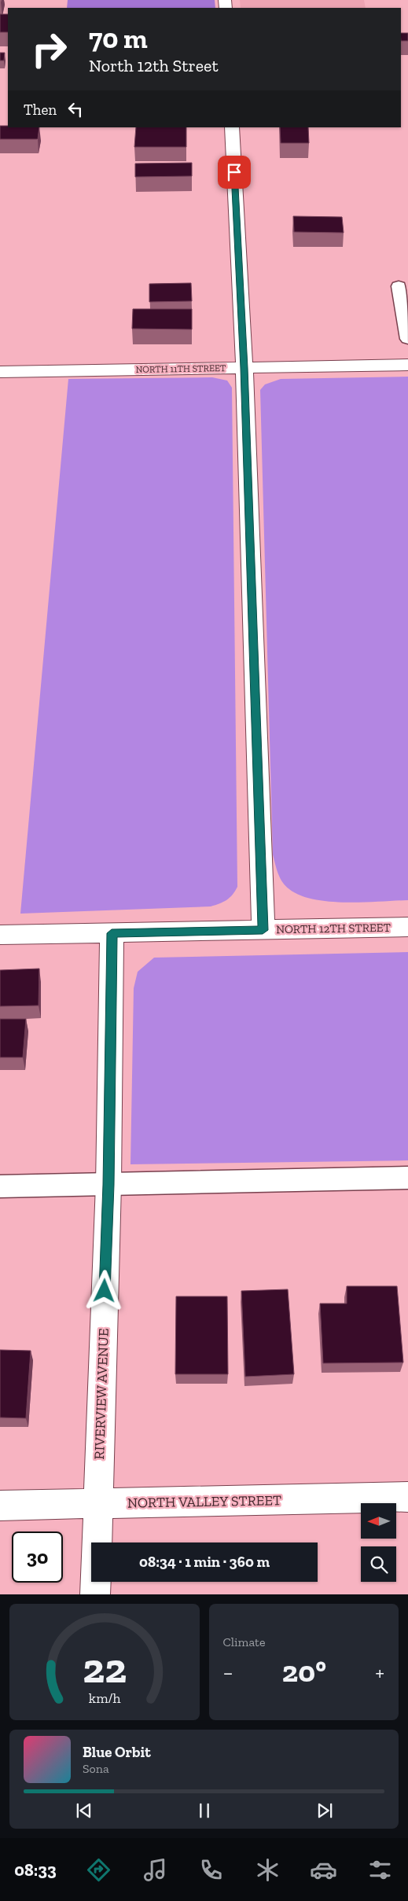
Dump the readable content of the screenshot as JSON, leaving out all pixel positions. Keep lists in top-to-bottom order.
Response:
{
  "streets": {
    "street": [
      "NORTH 11TH STREET",
      "NORTH 12TH STREET",
      "RIVERVIEW AVENUE",
      "NORTH VALLEY STREET"
    ]
  },
  "crossings": [
    ["NORTH 12TH STREET", "RIVERVIEW AVENUE"],
    ["RIVERVIEW AVENUE", "NORTH VALLEY STREET"]
  ],
  "north": "left",
  "page": {
    "turn": ["70 m", "North 12th Street"],
    "then": "Then",
    "limit": "30",
    "trip": "08:34 · 1 min · 360 m",
    "tile": "Climate",
    "heat": ["−", "20°", "+"],
    "song": ["Blue Orbit", "Sona"],
    "tabs": "08:33",
    "gauge": ["22", "km/h"]
  }
}
